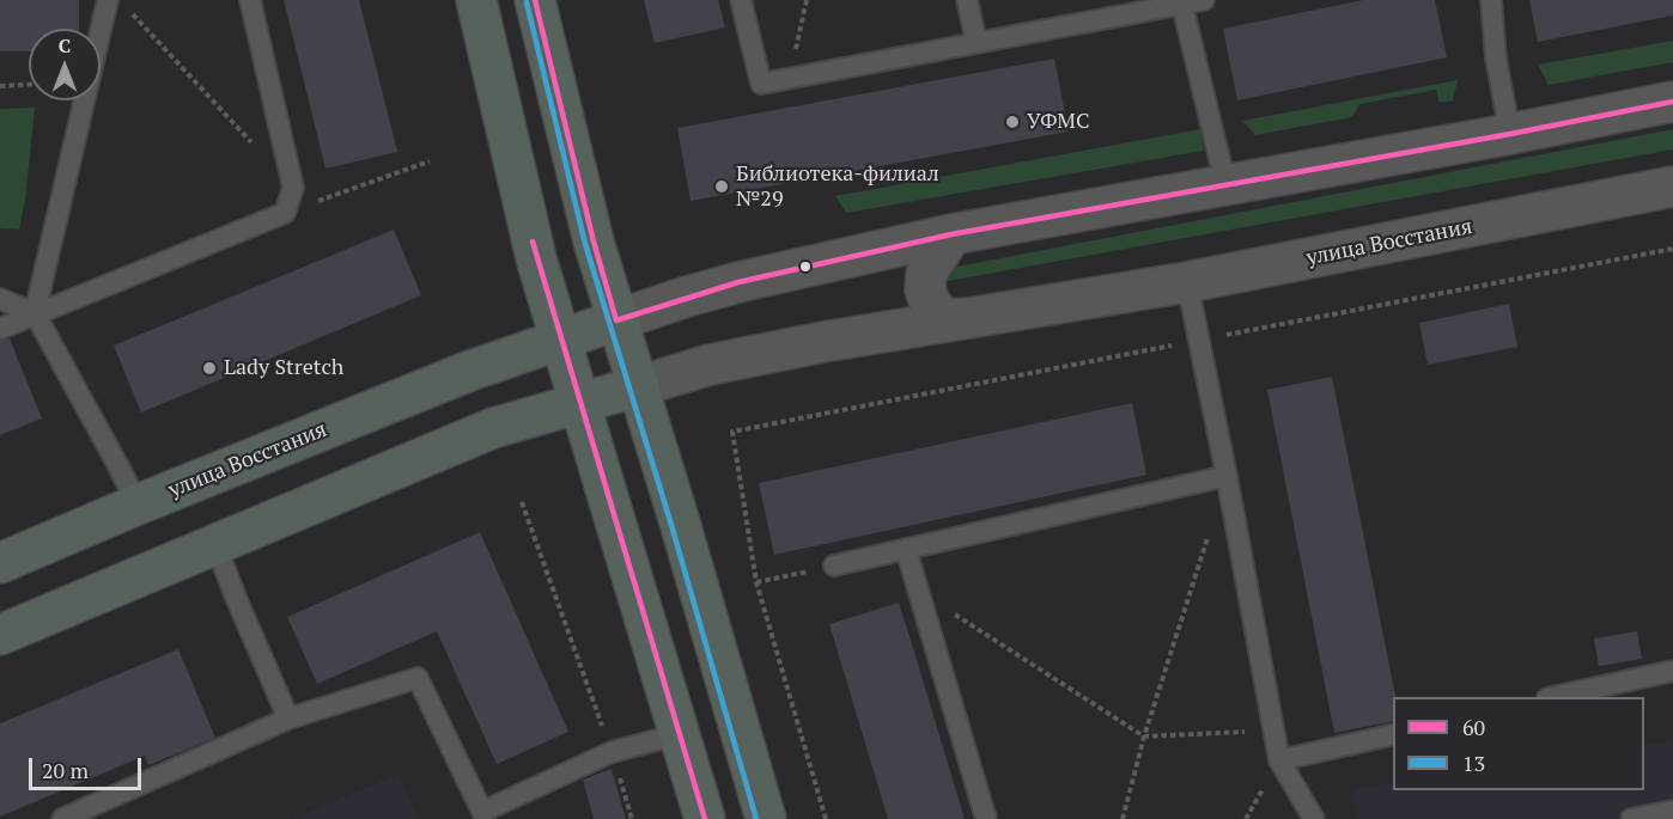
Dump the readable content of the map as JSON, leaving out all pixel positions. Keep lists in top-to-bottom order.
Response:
{
  "streets": {
    "main road": ["улица Восстания"]
  },
  "places": ["УФМС", "Библиотека-филиал №29", "Lady Stretch"],
  "lines": ["transit line 60", "transit line 13"],
  "legend": ["60", "13"],
  "scale_bar": "20 m",
  "north": "top"
}
